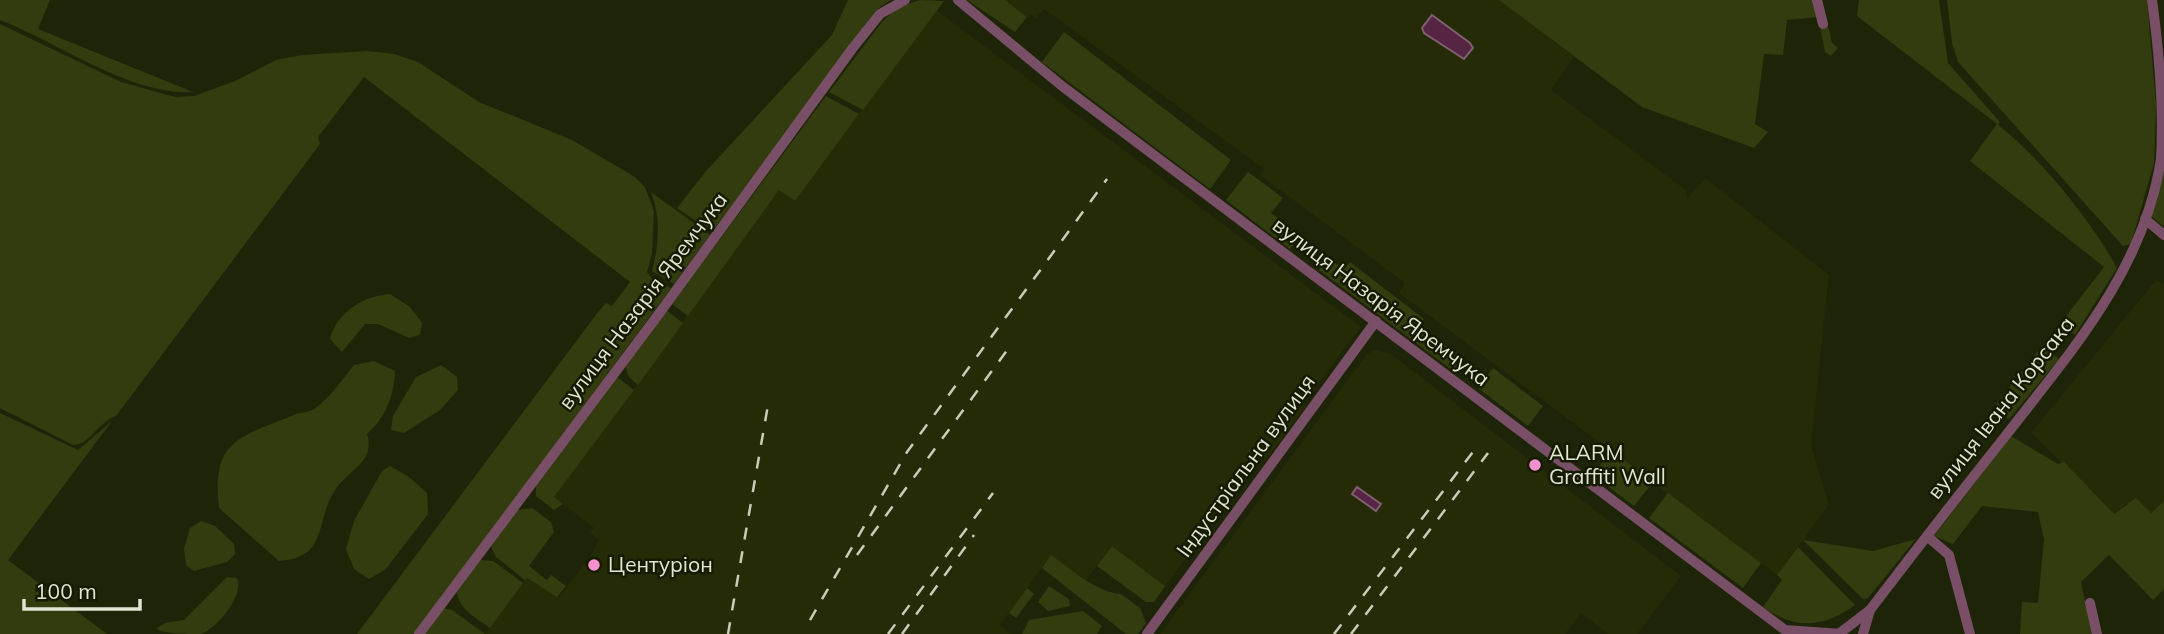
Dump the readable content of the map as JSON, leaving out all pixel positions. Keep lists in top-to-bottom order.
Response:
{
  "streets": {
    "street": ["вулиця Назарія Яремчука", "вулиця Івана Корсака", "Індустріальна вулиця"]
  },
  "crossings": [
    ["вулиця Назарія Яремчука", "вулиця Івана Корсака"],
    ["вулиця Назарія Яремчука", "Індустріальна вулиця"]
  ],
  "places": ["ALARM Graffiti Wall", "Центуріон"],
  "scale_bar": "100 m"
}
